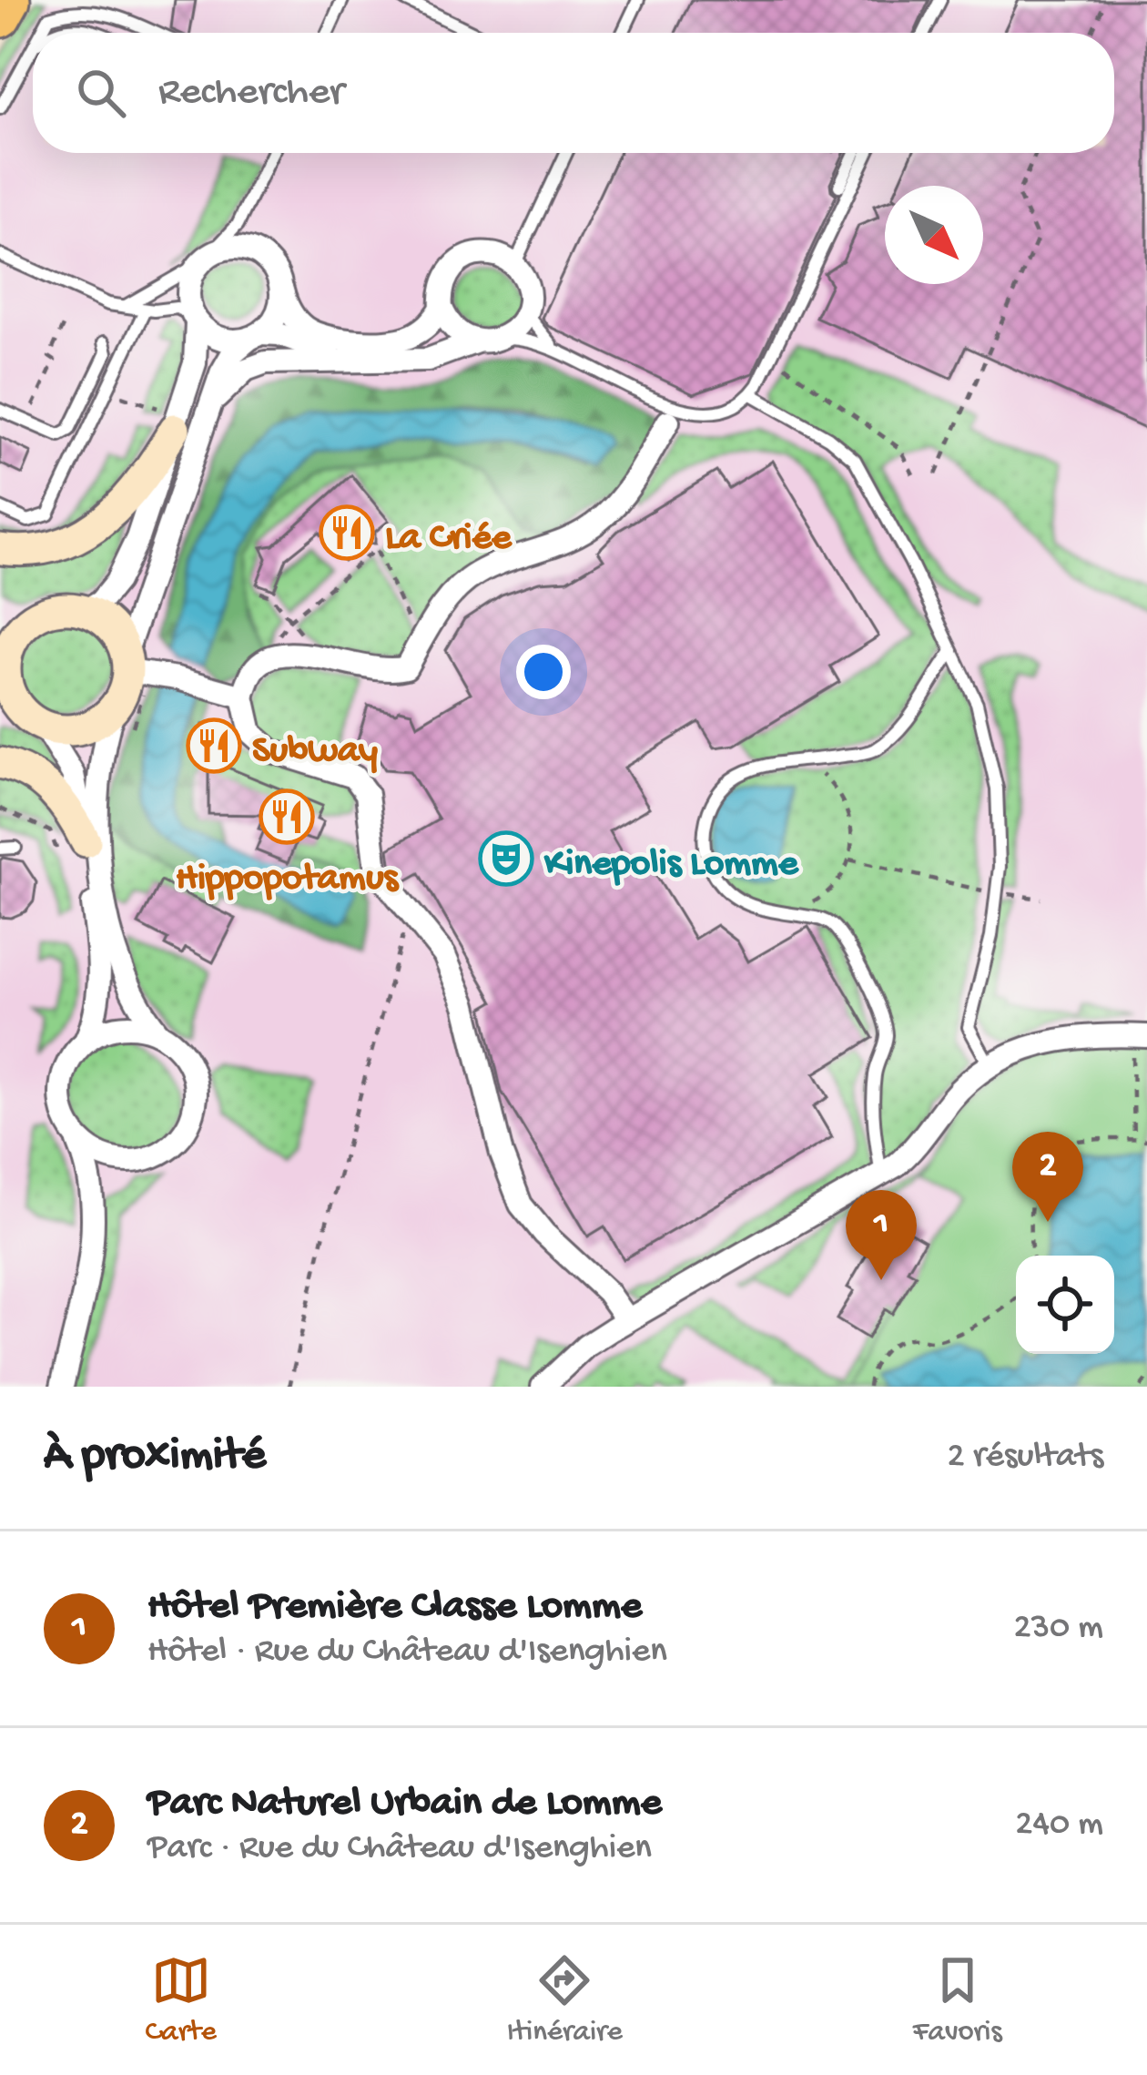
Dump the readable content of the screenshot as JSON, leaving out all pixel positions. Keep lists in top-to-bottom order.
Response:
{
  "places": {
    "restaurant": ["La Criée", "Subway", "Hippopotamus"],
    "theatre": ["Kinepolis Lomme"]
  },
  "north": "bottom right",
  "page": {
    "search": "Rechercher",
    "pins": ["2", "1"],
    "heading": ["À proximité", "2 résultats"],
    "list": [
      {
        "mark": "1",
        "name": "Hôtel Première Classe Lomme",
        "note": "Hôtel · Rue du Château d'Isenghien",
        "value": "230 m"
      },
      {
        "mark": "2",
        "name": "Parc Naturel Urbain de Lomme",
        "note": "Parc · Rue du Château d'Isenghien",
        "value": "240 m"
      }
    ],
    "nav": ["Carte", "Itinéraire", "Favoris"]
  }
}
